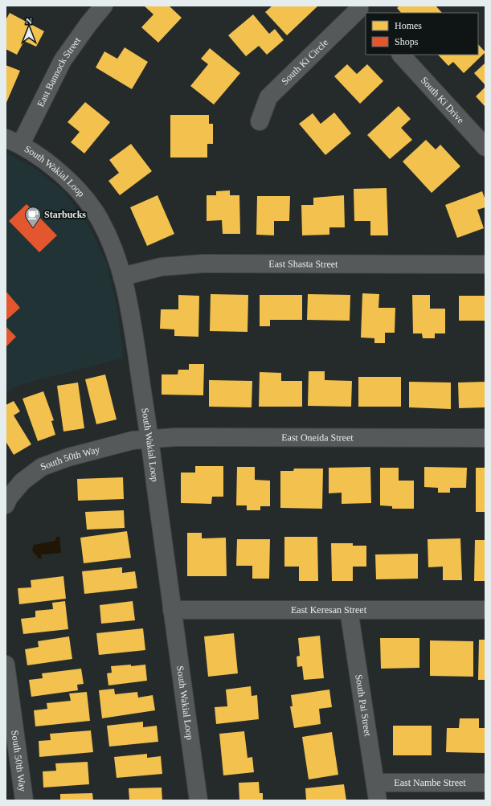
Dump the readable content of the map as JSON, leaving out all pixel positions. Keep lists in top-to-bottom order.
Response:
{
  "streets": {
    "street": [
      "South Ki Circle",
      "East Bannock Street",
      "South Ki Drive",
      "South Wakial Loop",
      "East Shasta Street",
      "East Oneida Street",
      "South 50th Way",
      "East Keresan Street",
      "South Pai Street",
      "East Nambe Street"
    ]
  },
  "crossings": [
    ["East Bannock Street", "South Wakial Loop"],
    ["South Wakial Loop", "East Shasta Street"],
    ["South Wakial Loop", "East Oneida Street"],
    ["South Wakial Loop", "South 50th Way"],
    ["South Wakial Loop", "East Keresan Street"],
    ["East Oneida Street", "South 50th Way"],
    ["East Keresan Street", "South Pai Street"],
    ["South Pai Street", "East Nambe Street"]
  ],
  "places": {
    "cafe": ["Starbucks"]
  },
  "legend": ["Homes", "Shops"],
  "north": "top"
}
